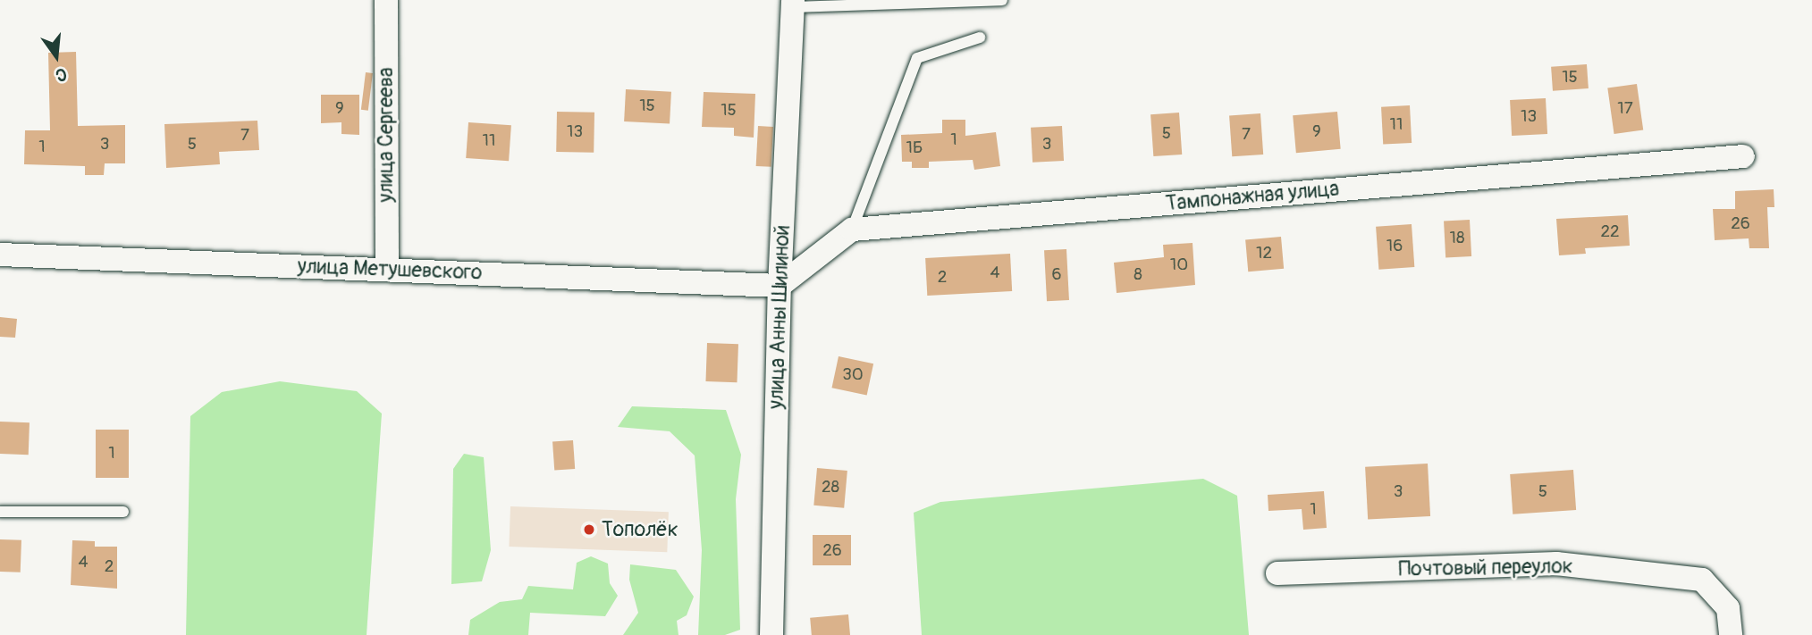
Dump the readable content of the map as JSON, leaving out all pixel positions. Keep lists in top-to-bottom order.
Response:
{
  "streets": {
    "street": [
      "улица Сергеева",
      "Тампонажная улица",
      "улица Метушевского",
      "улица Анны Шилиной",
      "Почтовый переулок"
    ]
  },
  "crossings": [
    ["улица Сергеева", "улица Метушевского"],
    ["улица Метушевского", "улица Анны Шилиной"]
  ],
  "places": ["Тополёк"],
  "house_numbers": [
    "15",
    "15",
    "9",
    "17",
    "15",
    "13",
    "11",
    "13",
    "9",
    "5",
    "7",
    "7",
    "1",
    "11",
    "3",
    "5",
    "3",
    "1",
    "1Б",
    "26",
    "22",
    "18",
    "16",
    "12",
    "10",
    "4",
    "6",
    "8",
    "2",
    "30",
    "1",
    "28",
    "3",
    "5",
    "1",
    "26",
    "4",
    "2"
  ],
  "north": "bottom"
}
